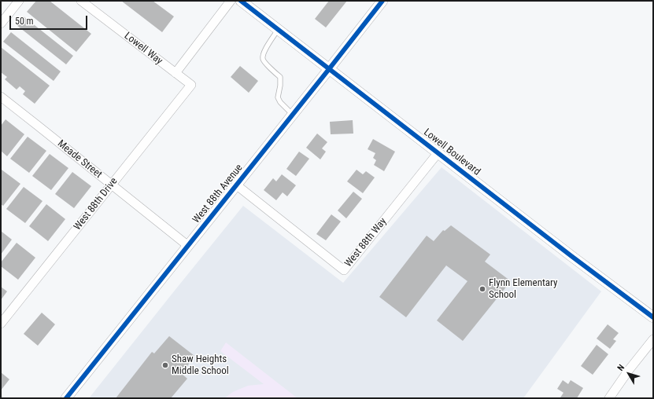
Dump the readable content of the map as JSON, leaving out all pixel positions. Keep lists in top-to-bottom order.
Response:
{
  "streets": {
    "street": [
      "Lowell Way",
      "Lowell Boulevard",
      "Meade Street",
      "West 88th Avenue",
      "West 88th Drive",
      "West 88th Way"
    ]
  },
  "crossings": [
    ["Lowell Way", "West 88th Drive"],
    ["Lowell Boulevard", "West 88th Avenue"],
    ["Lowell Boulevard", "West 88th Way"],
    ["Meade Street", "West 88th Avenue"],
    ["Meade Street", "West 88th Drive"],
    ["West 88th Avenue", "West 88th Way"]
  ],
  "places": ["Flynn Elementary School", "Shaw Heights Middle School"],
  "scale_bar": "50 m",
  "north": "top left"
}
